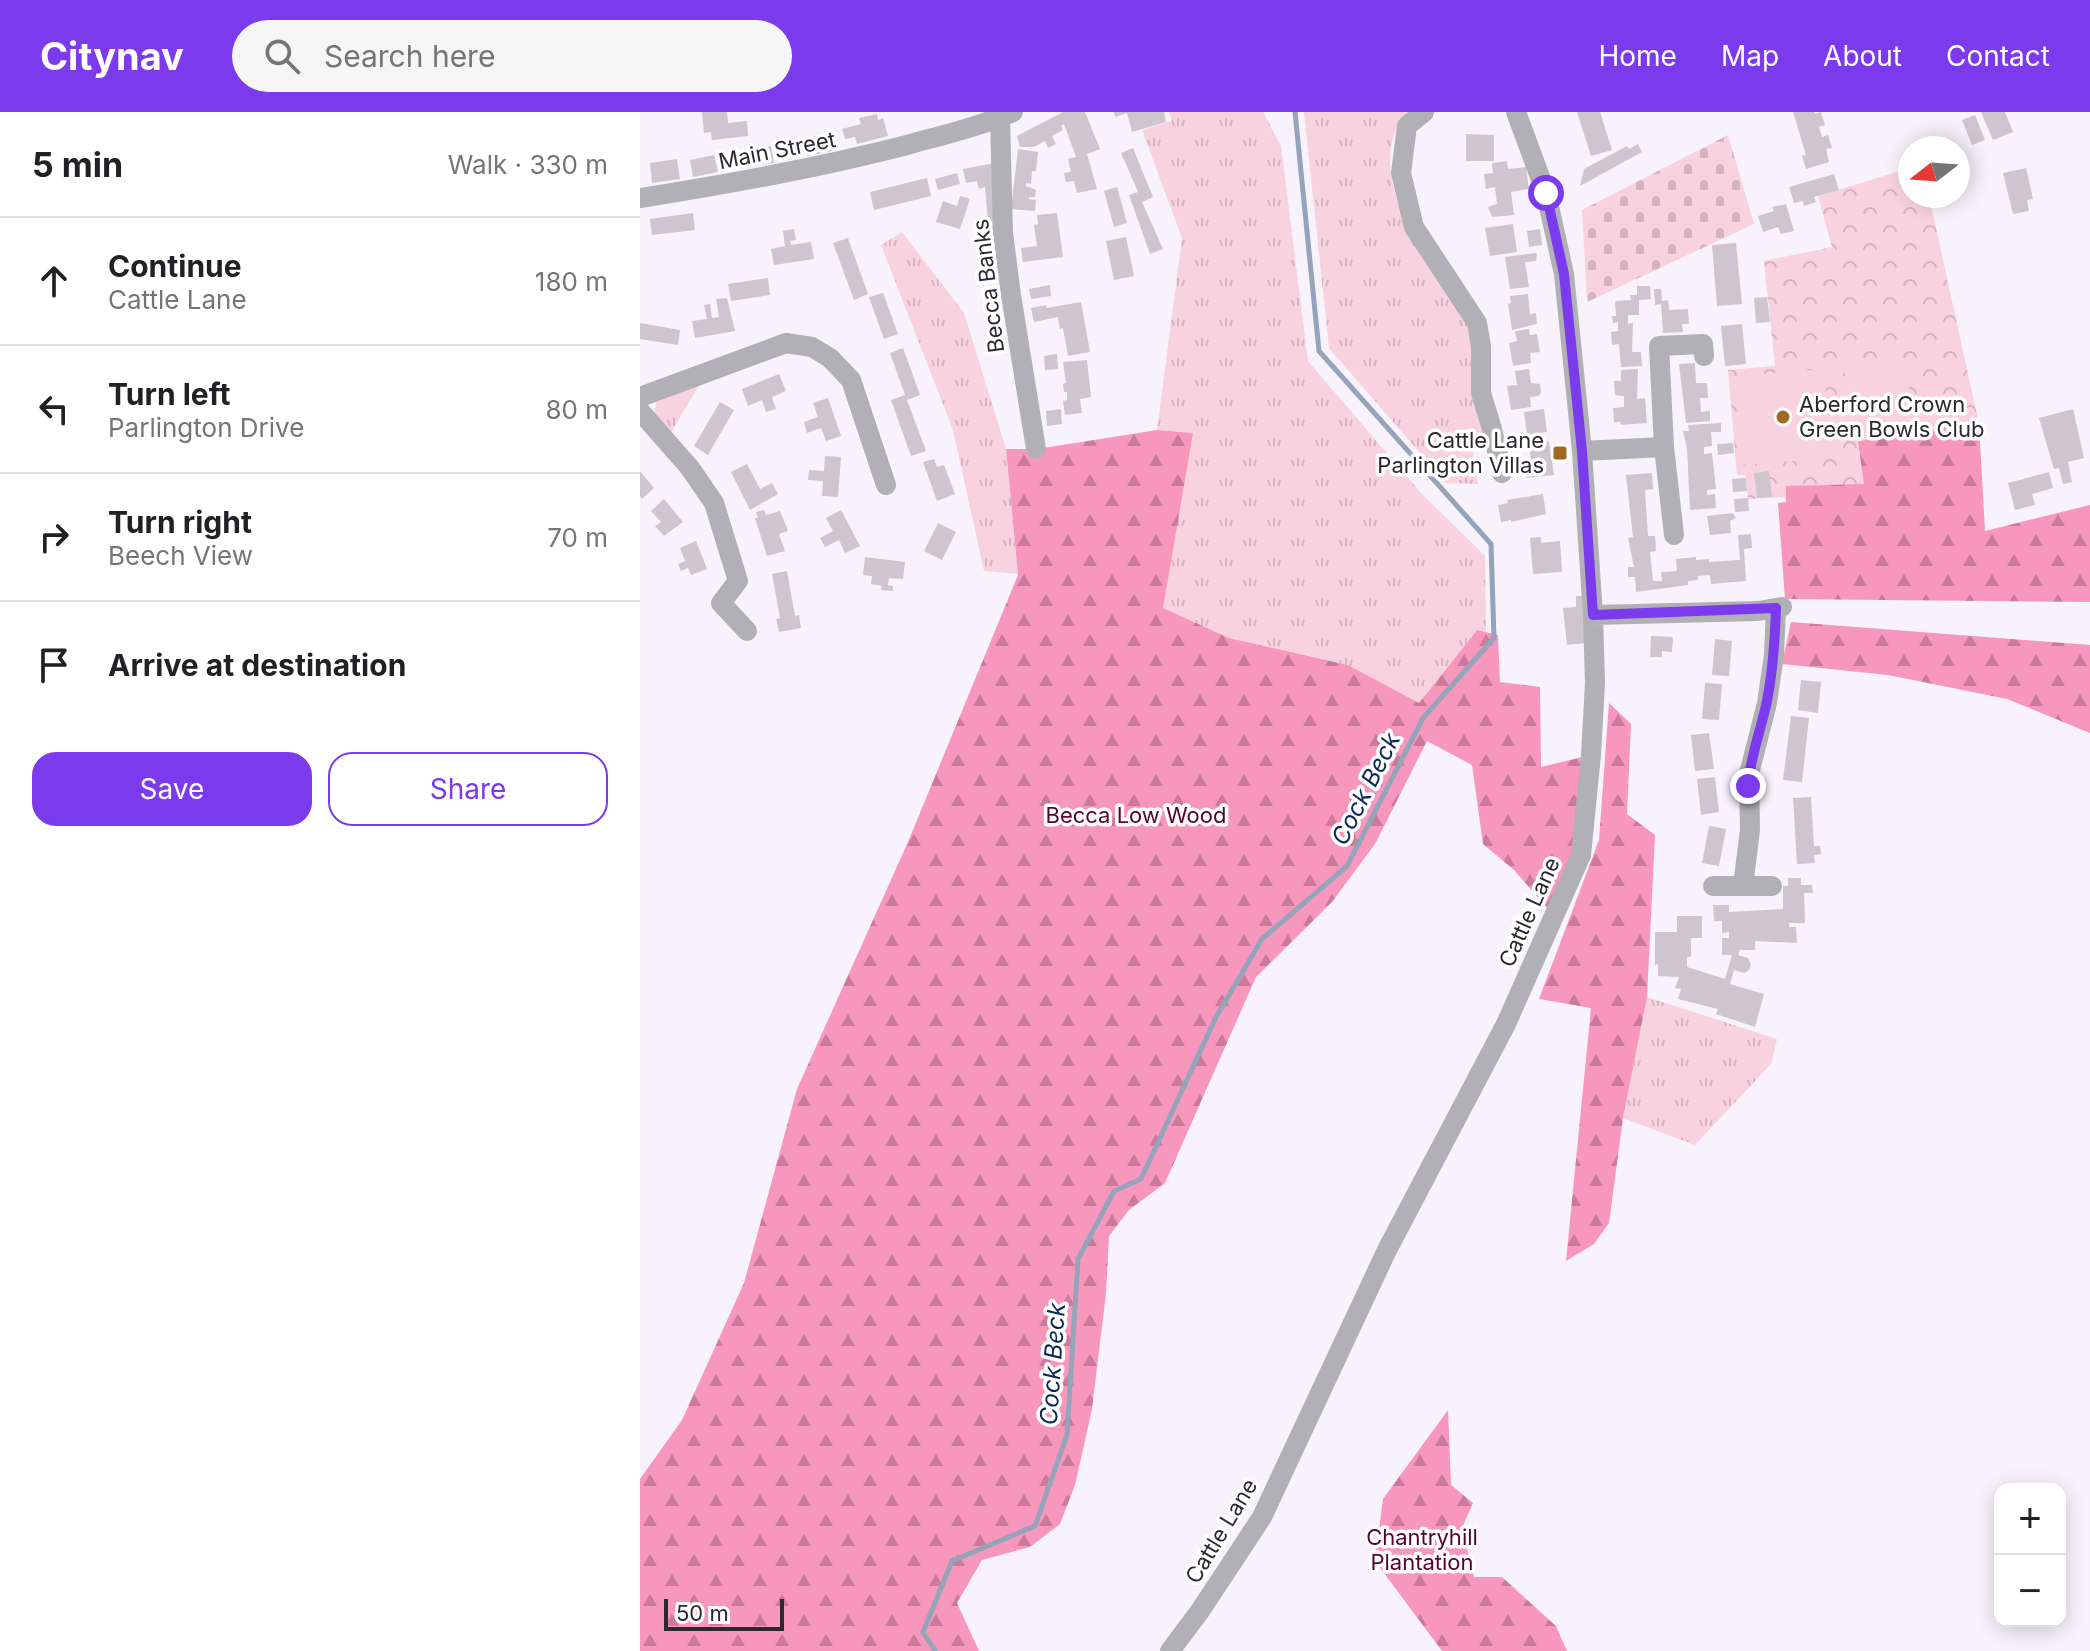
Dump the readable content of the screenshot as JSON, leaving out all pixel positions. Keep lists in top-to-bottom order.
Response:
{
  "streets": {
    "street": ["Main Street", "Becca Banks", "Cattle Lane"]
  },
  "crossings": [
    ["Main Street", "Becca Banks"]
  ],
  "water": ["Cock Beck"],
  "parks": ["Becca Low Wood", "Chantryhill Plantation"],
  "places": {
    "other": ["Aberford Crown Green Bowls Club"],
    "transit": ["Cattle Lane Parlington Villas"]
  },
  "scale_bar": "50 m",
  "north": "left",
  "page": {
    "header": "Citynav",
    "search": "Search here",
    "nav": [
      "Home",
      "Map",
      "About",
      "Contact"
    ],
    "heading": ["5 min", "Walk · 330 m"],
    "list": [
      ["Continue", "Cattle Lane", "180 m"],
      ["Turn left", "Parlington Drive", "80 m"],
      ["Turn right", "Beech View", "70 m"],
      "Arrive at destination"
    ],
    "buttons": ["Save", "Share"],
    "map_buttons": ["+", "−"],
    "scale": "50 m"
  }
}
